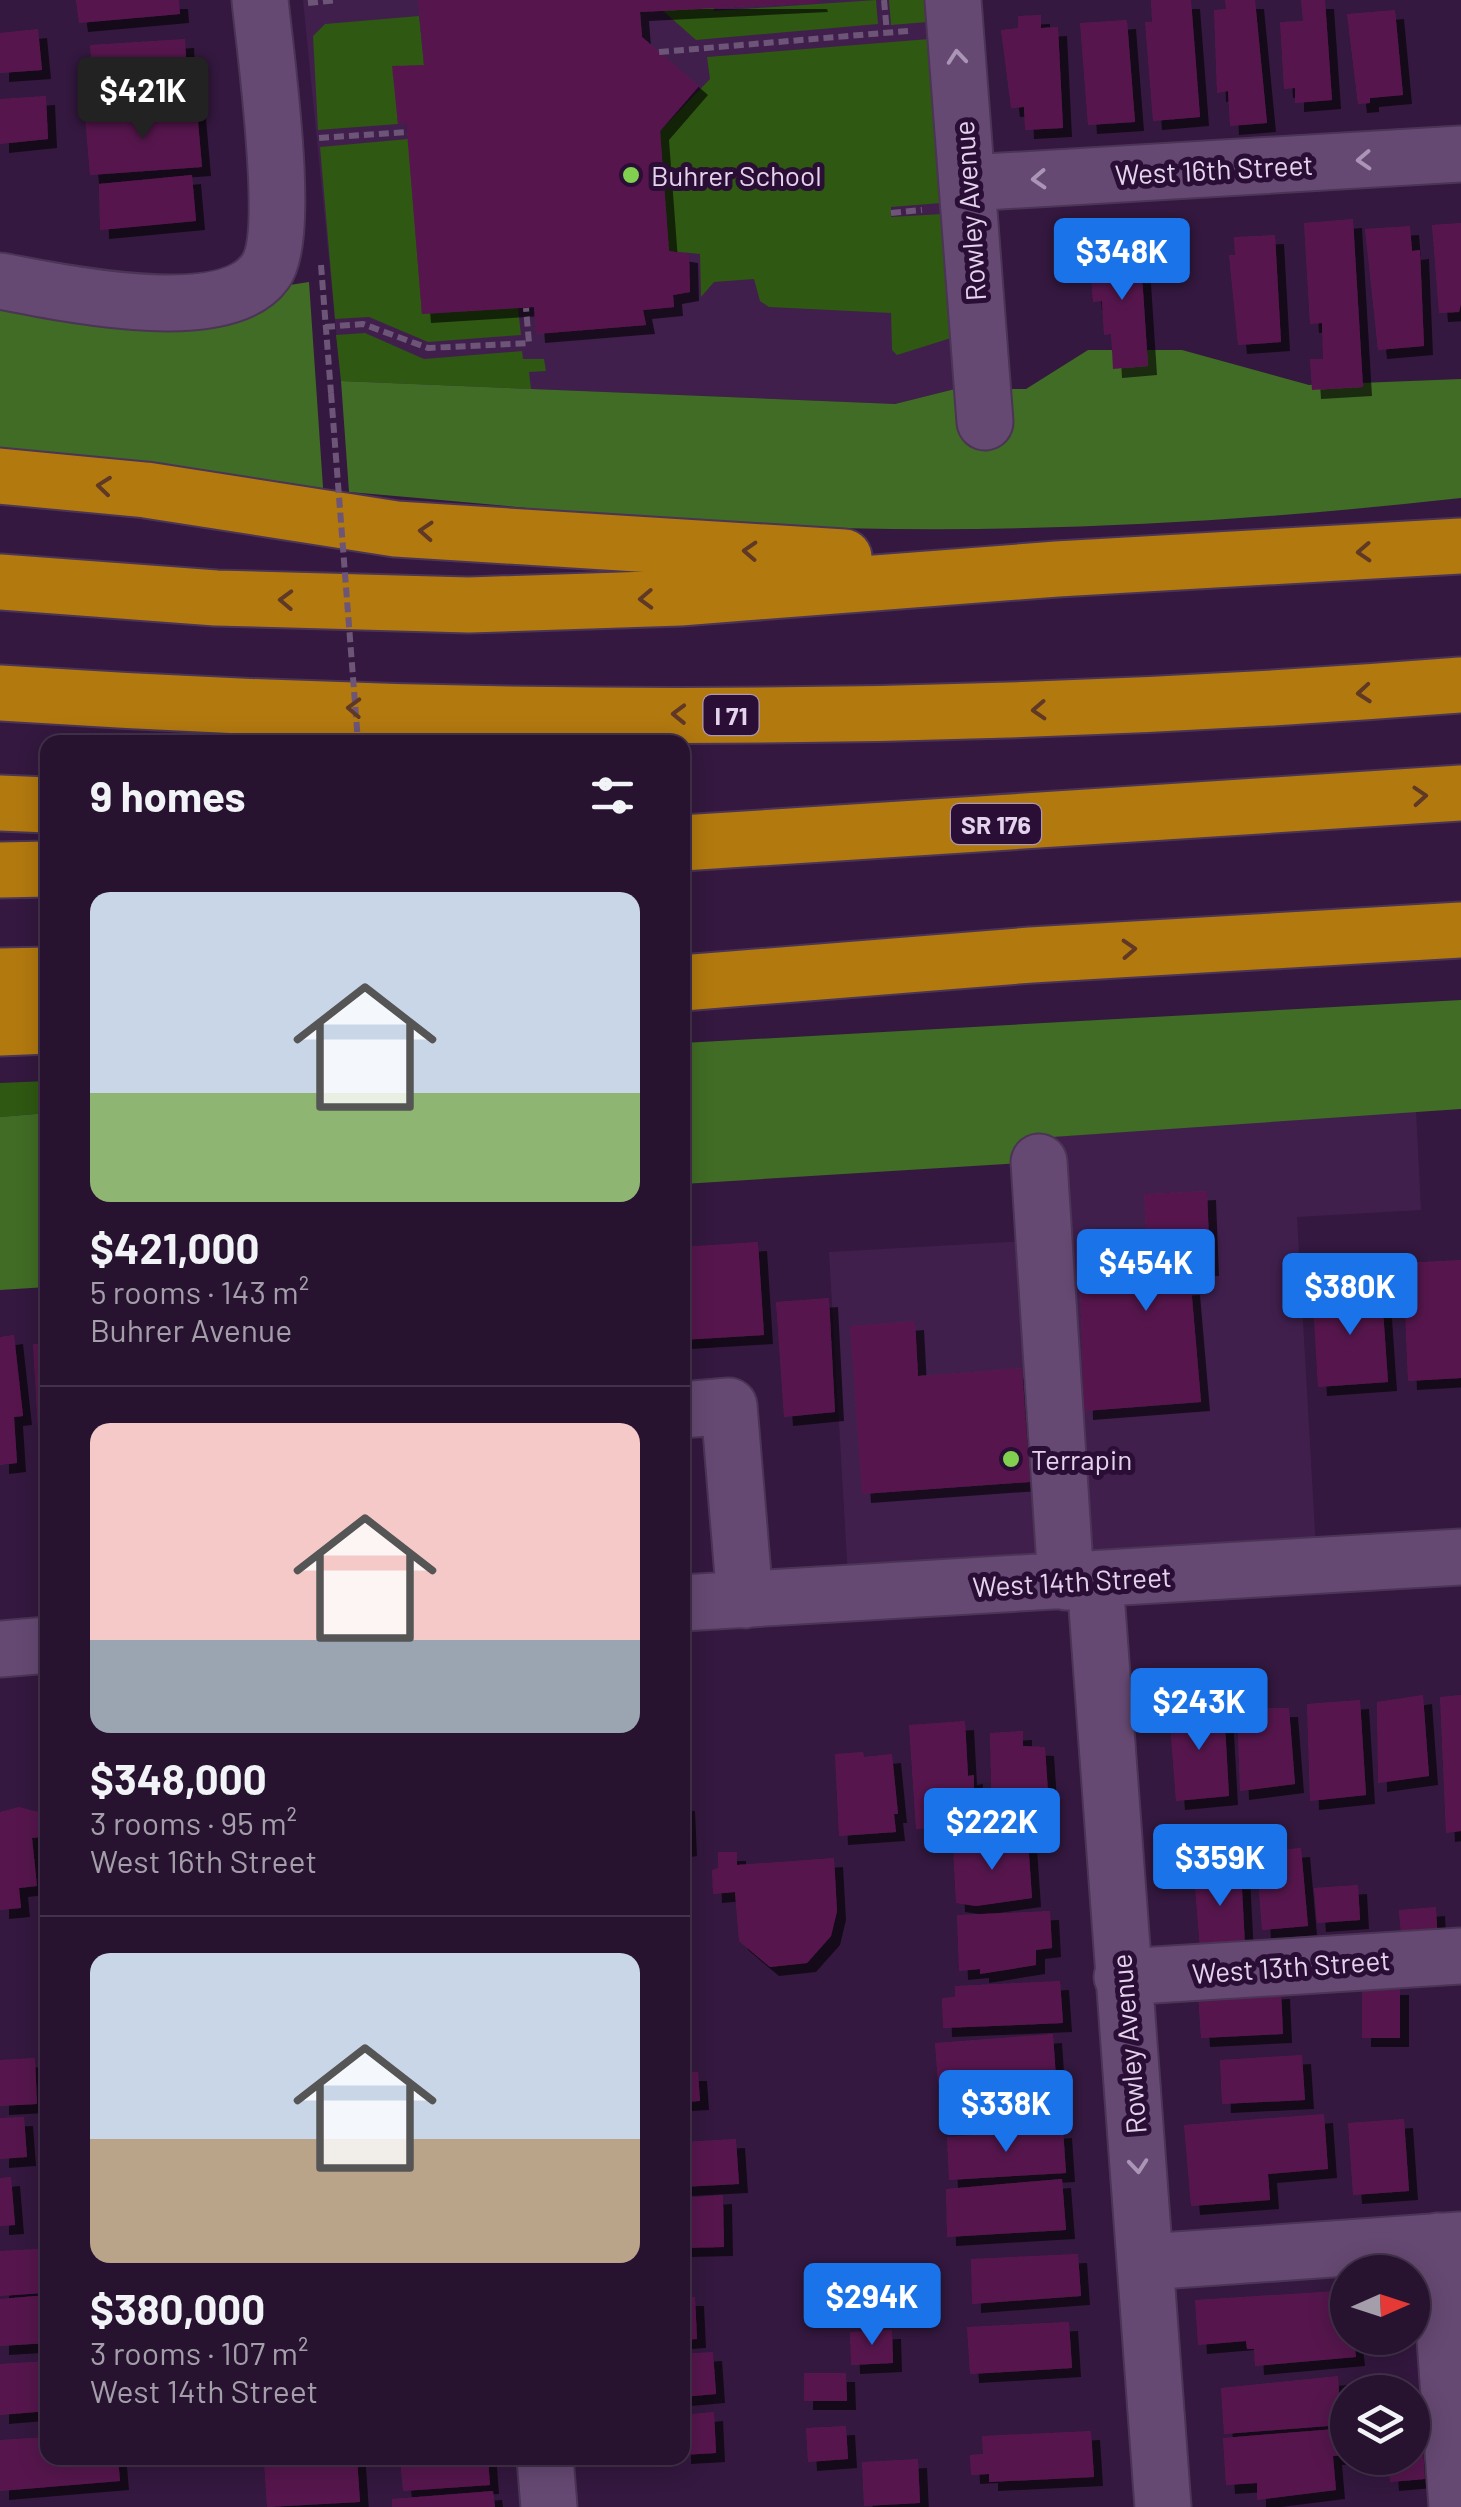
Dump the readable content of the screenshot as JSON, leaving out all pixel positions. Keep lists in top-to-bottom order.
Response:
{
  "streets": {
    "highway": ["I 71", "SR 176"],
    "street": [
      "West 16th Street",
      "Rowley Avenue",
      "West 14th Street",
      "West 13th Street"
    ]
  },
  "crossings": [
    ["West 16th Street", "Rowley Avenue"],
    ["Rowley Avenue", "West 14th Street"],
    ["Rowley Avenue", "West 13th Street"]
  ],
  "one_way": ["West 16th Street"],
  "places": ["Buhrer School", "Terrapin"],
  "north": "right",
  "page": {
    "price": [
      "$421K",
      "$348K",
      "$454K",
      "$380K",
      "$243K",
      "$222K",
      "$359K",
      "$338K",
      "$294K"
    ],
    "heading": "9 homes",
    "list": [
      {
        "name": "$421,000",
        "note": "5 rooms · 143 m² · Buhrer Avenue"
      },
      {
        "name": "$348,000",
        "note": "3 rooms · 95 m² · West 16th Street"
      },
      {
        "name": "$380,000",
        "note": "3 rooms · 107 m² · West 14th Street"
      }
    ]
  }
}
